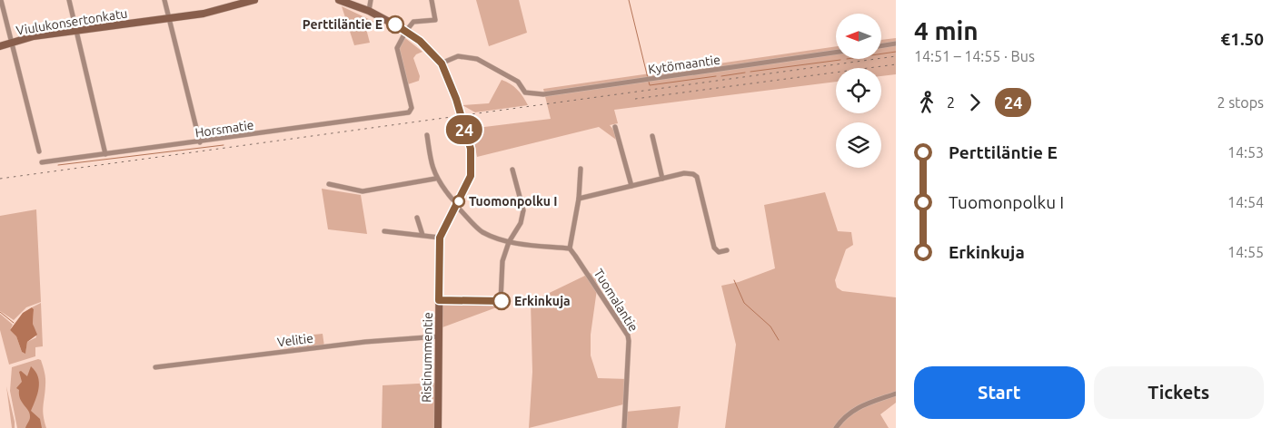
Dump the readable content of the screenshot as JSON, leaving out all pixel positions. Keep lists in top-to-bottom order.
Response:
{
  "streets": {
    "street": [
      "Viulukonsertonkatu",
      "Kytömaantie",
      "Horsmatie",
      "Tuomalantie",
      "Velitie",
      "Ristinummentie"
    ]
  },
  "crossings": [
    ["Kytömaantie", "Ristinummentie"],
    ["Horsmatie", "Ristinummentie"],
    ["Velitie", "Ristinummentie"]
  ],
  "places": ["Perttiläntie E", "Tuomonpolku I", "Erkinkuja"],
  "lines": ["bus line 24"],
  "north": "left",
  "page": {
    "on_map": "24",
    "heading": ["4 min", "14:51 – 14:55 · Bus", "€1.50"],
    "legs": ["2", "24", "2 stops"],
    "list": [
      {
        "name": "Perttiläntie E",
        "value": "14:53"
      },
      {
        "name": "Tuomonpolku I",
        "value": "14:54"
      },
      {
        "name": "Erkinkuja",
        "value": "14:55"
      }
    ],
    "buttons": ["Start", "Tickets"]
  }
}
